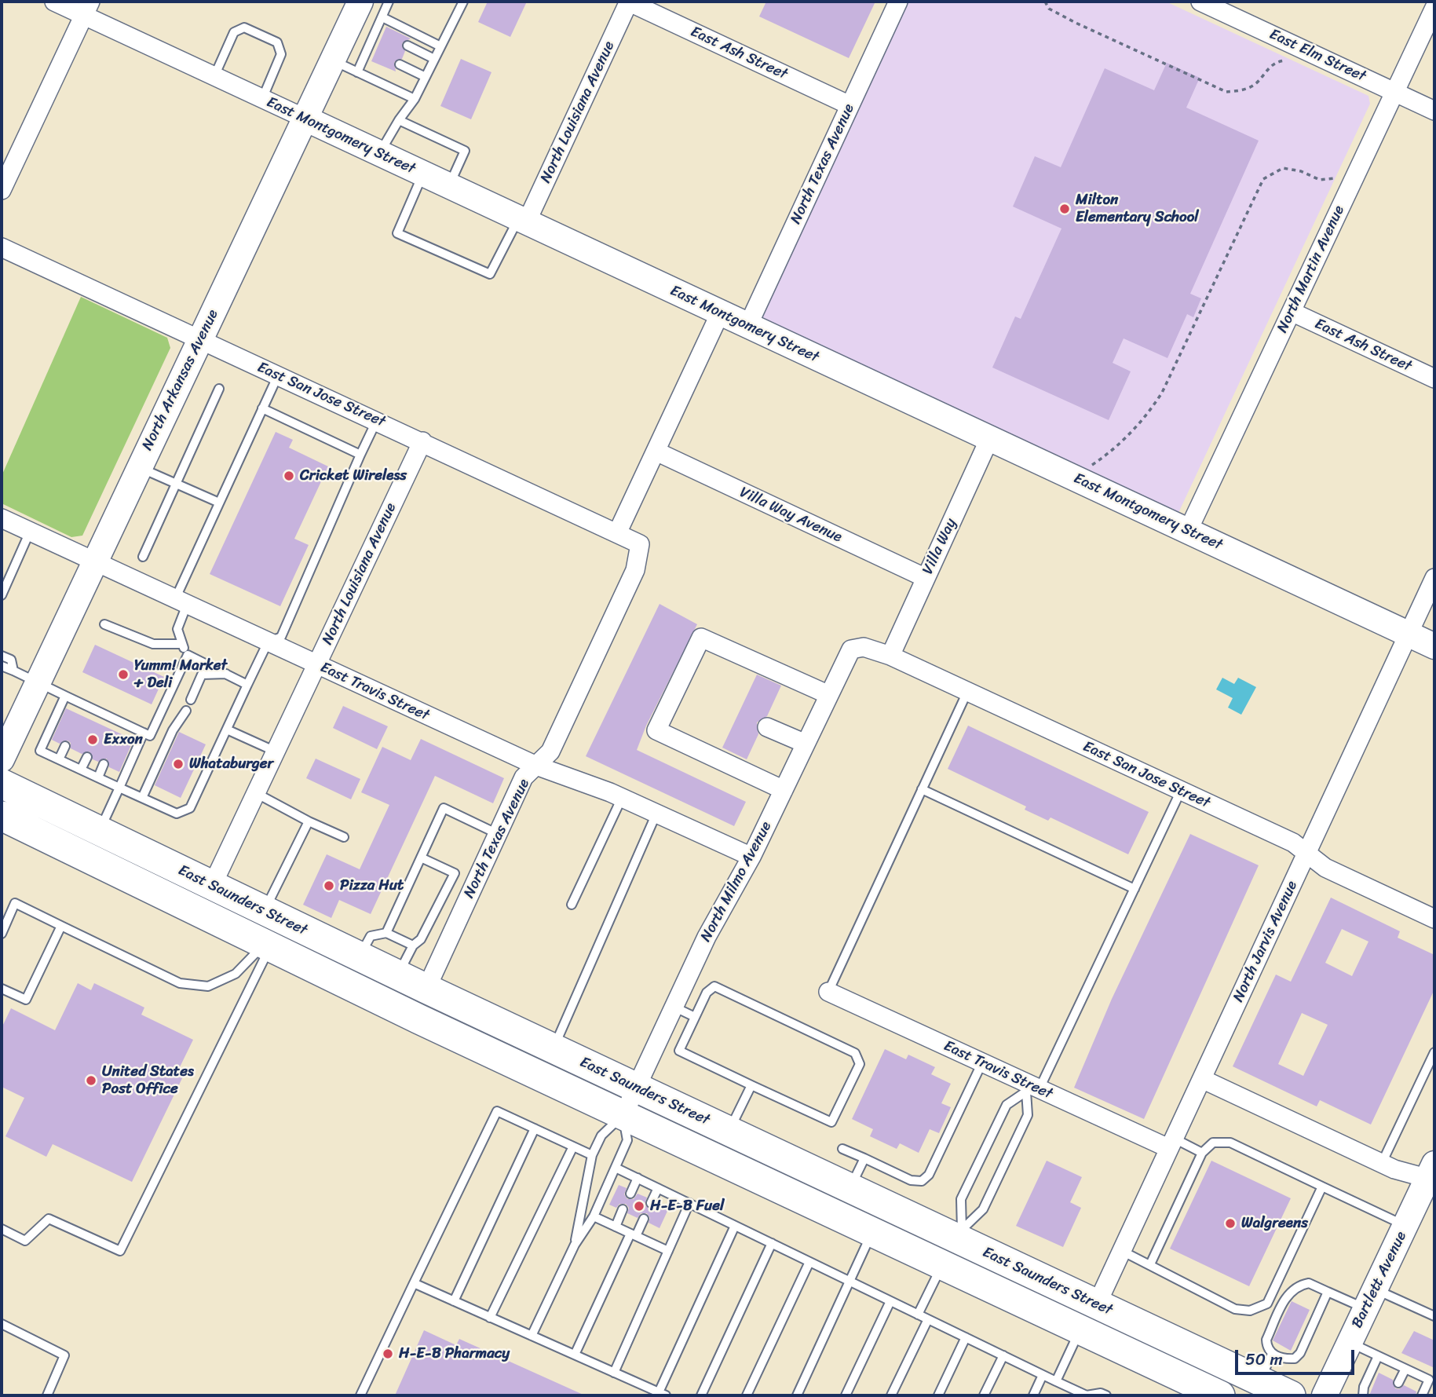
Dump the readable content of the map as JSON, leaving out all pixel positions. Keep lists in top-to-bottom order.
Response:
{
  "streets": {
    "main road": ["East Saunders Street"],
    "street": [
      "East Ash Street",
      "East Elm Street",
      "North Louisiana Avenue",
      "East Montgomery Street",
      "North Texas Avenue",
      "North Martin Avenue",
      "North Arkansas Avenue",
      "East San Jose Street",
      "Villa Way Avenue",
      "Villa Way",
      "East Travis Street",
      "North Milmo Avenue",
      "North Jarvis Avenue",
      "Bartlett Avenue"
    ]
  },
  "crossings": [
    ["East Ash Street", "North Louisiana Avenue"],
    ["East Ash Street", "North Texas Avenue"],
    ["East Ash Street", "North Martin Avenue"],
    ["East Elm Street", "North Martin Avenue"],
    ["North Louisiana Avenue", "East Montgomery Street"],
    ["North Louisiana Avenue", "East San Jose Street"],
    ["North Louisiana Avenue", "East Travis Street"],
    ["North Louisiana Avenue", "East Saunders Street"],
    ["East Montgomery Street", "North Texas Avenue"],
    ["East Montgomery Street", "North Martin Avenue"],
    ["East Montgomery Street", "North Arkansas Avenue"],
    ["East Montgomery Street", "Villa Way"],
    ["East Montgomery Street", "North Jarvis Avenue"],
    ["North Texas Avenue", "East San Jose Street"],
    ["North Texas Avenue", "East Travis Street"],
    ["North Texas Avenue", "East Saunders Street"],
    ["North Arkansas Avenue", "East San Jose Street"],
    ["North Arkansas Avenue", "East Travis Street"],
    ["East San Jose Street", "Villa Way"],
    ["East San Jose Street", "North Milmo Avenue"],
    ["East San Jose Street", "North Jarvis Avenue"],
    ["Villa Way Avenue", "Villa Way"],
    ["East Travis Street", "North Milmo Avenue"],
    ["East Travis Street", "North Jarvis Avenue"],
    ["North Milmo Avenue", "East Saunders Street"],
    ["East Saunders Street", "North Jarvis Avenue"]
  ],
  "places": [
    "Milton Elementary School",
    "Cricket Wireless",
    "Yumm! Market + Deli",
    "Exxon",
    "Whataburger",
    "Pizza Hut",
    "United States Post Office",
    "H-E-B Fuel",
    "Walgreens",
    "H-E-B Pharmacy"
  ],
  "scale_bar": "50 m"
}
